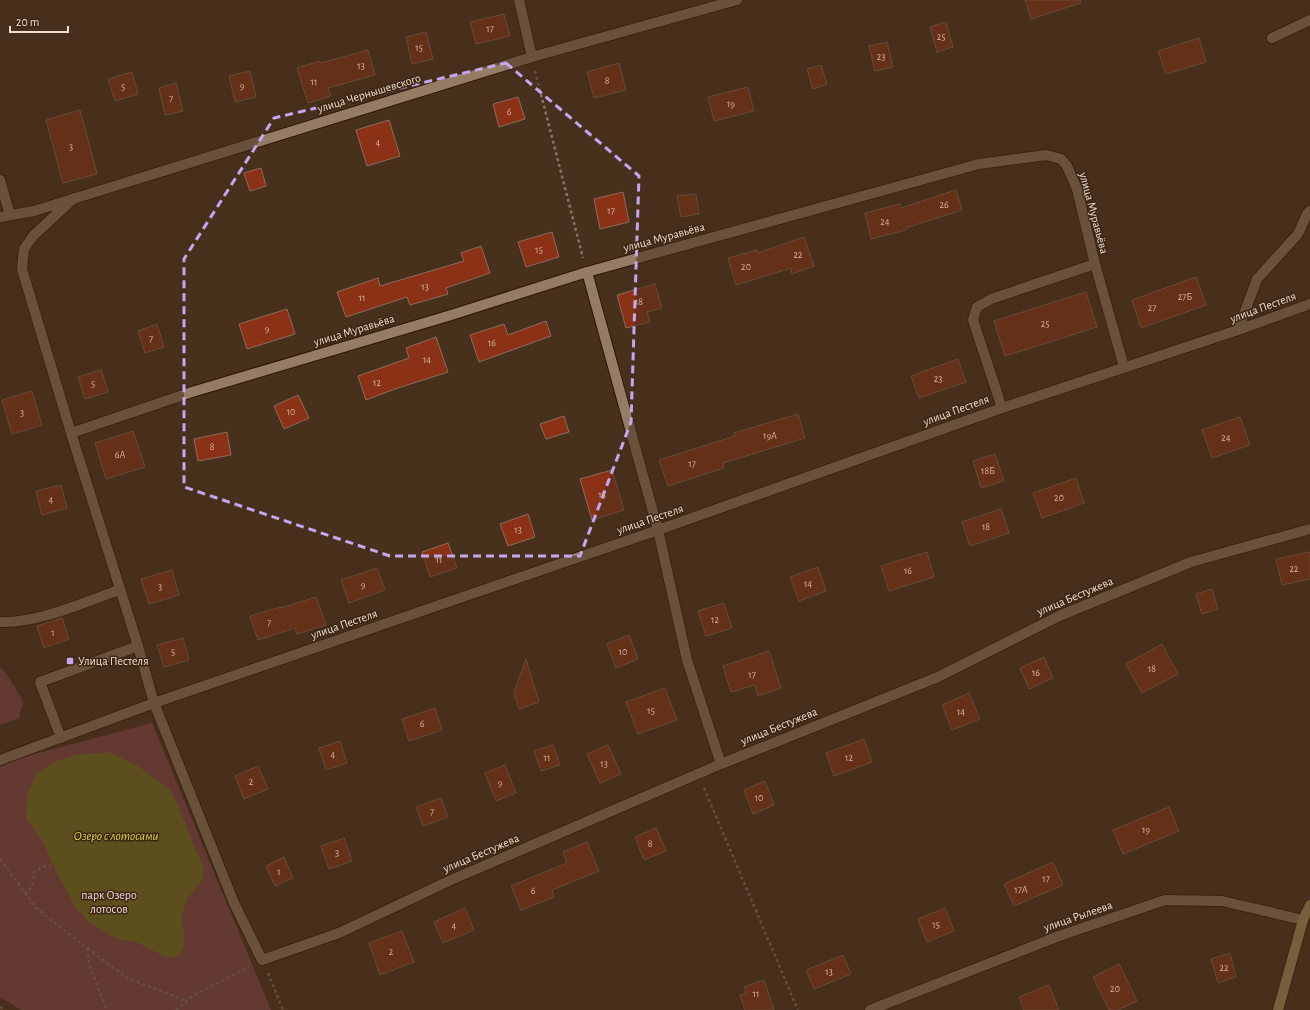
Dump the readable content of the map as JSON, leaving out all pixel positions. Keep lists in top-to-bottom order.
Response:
{
  "streets": {
    "street": [
      "улица Чернышевского",
      "улица Муравьёва",
      "улица Пестеля",
      "улица Бестужева",
      "улица Рылеева"
    ]
  },
  "crossings": [
    ["улица Муравьёва", "улица Пестеля"]
  ],
  "water": ["Озеро с лотосами"],
  "parks": ["парк Озеро лотосов"],
  "places": {
    "transit": ["Улица Пестеля"]
  },
  "house_numbers": [
    "17",
    "25",
    "15",
    "23",
    "13",
    "8",
    "11",
    "9",
    "5",
    "7",
    "19",
    "6",
    "4",
    "3",
    "26",
    "17",
    "24",
    "15",
    "22",
    "20",
    "13",
    "27Б",
    "11",
    "18",
    "27",
    "25",
    "9",
    "7",
    "16",
    "14",
    "23",
    "12",
    "5",
    "10",
    "3",
    "19А",
    "24",
    "8",
    "6А",
    "17",
    "18Б",
    "15",
    "20",
    "4",
    "18",
    "13",
    "11",
    "22",
    "16",
    "14",
    "9",
    "3",
    "12",
    "7",
    "1",
    "5",
    "10",
    "18",
    "16",
    "17",
    "15",
    "14",
    "6",
    "4",
    "11",
    "12",
    "13",
    "2",
    "9",
    "10",
    "7",
    "19",
    "8",
    "3",
    "1",
    "17",
    "17А",
    "6",
    "15",
    "4",
    "2",
    "22",
    "13",
    "20",
    "11"
  ],
  "scale_bar": "20 m"
}
